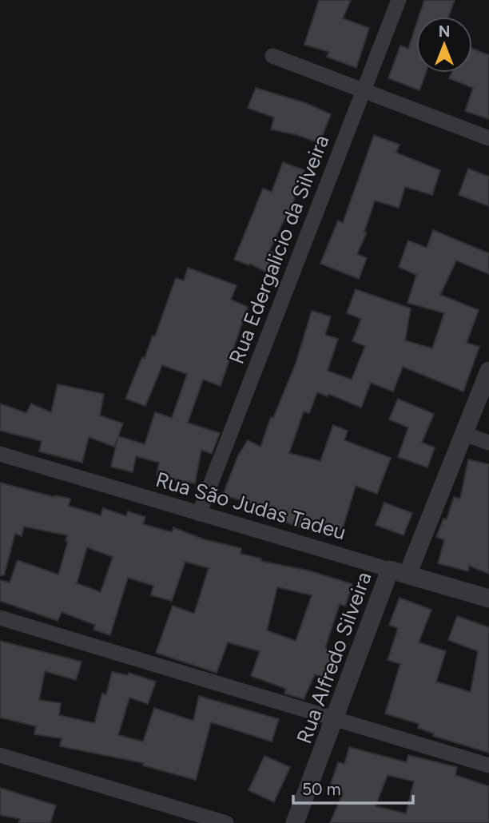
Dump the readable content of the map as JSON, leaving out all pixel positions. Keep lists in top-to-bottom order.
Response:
{
  "streets": {
    "street": ["Rua Edergalicio da Silveira", "Rua São Judas Tadeu", "Rua Alfredo Silveira"]
  },
  "crossings": [
    ["Rua Edergalicio da Silveira", "Rua São Judas Tadeu"],
    ["Rua São Judas Tadeu", "Rua Alfredo Silveira"]
  ],
  "scale_bar": "50 m",
  "north": "top"
}
